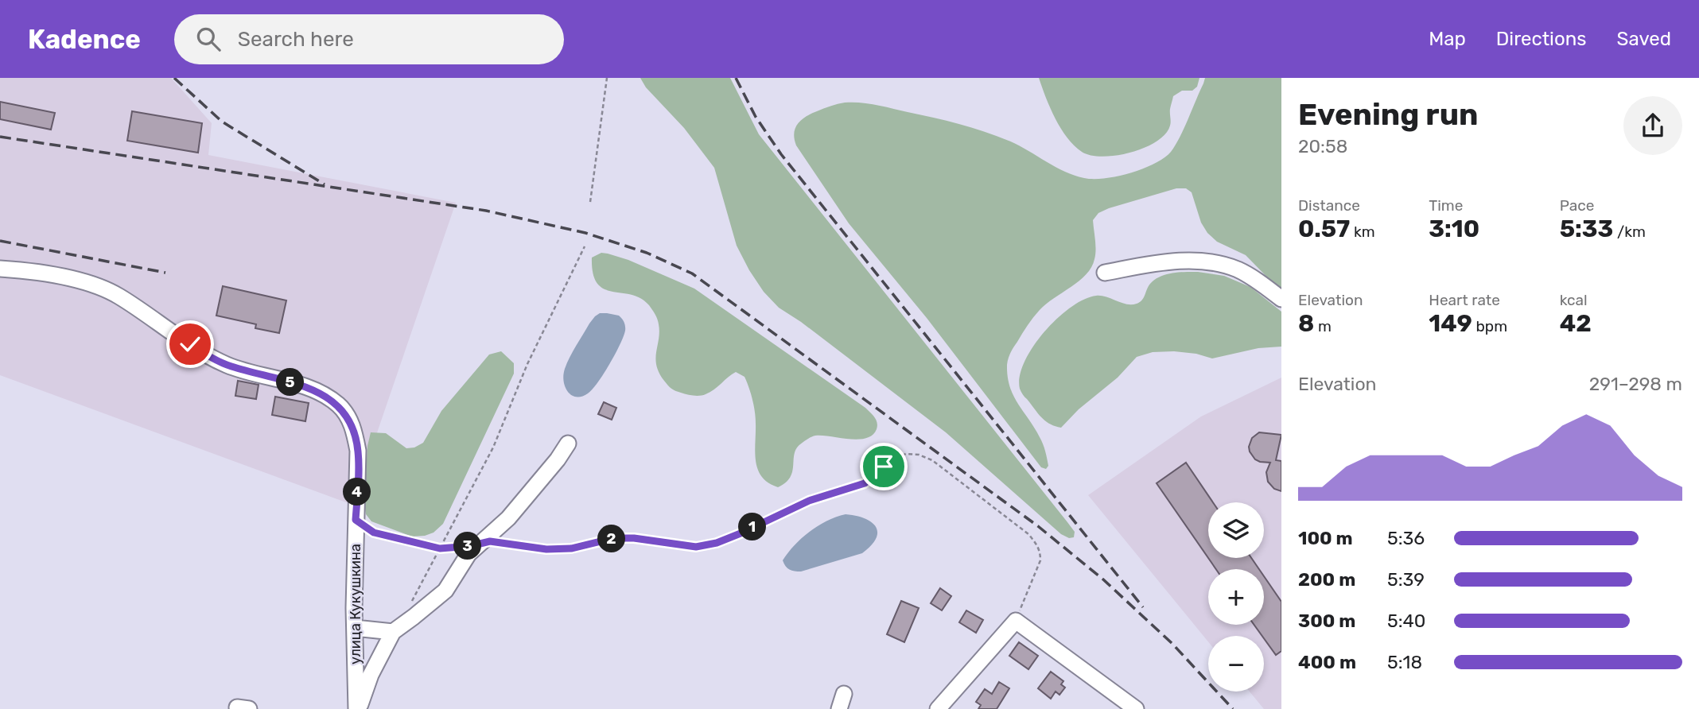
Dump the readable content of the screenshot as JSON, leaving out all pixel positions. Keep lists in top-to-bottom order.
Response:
{
  "streets": {
    "street": ["улица Кукушкина"]
  },
  "page": {
    "header": "Kadence",
    "search": "Search here",
    "nav": ["Map", "Directions", "Saved"],
    "heading": ["Evening run", "20:58"],
    "stats": [
      ["Distance", "0.57 km"],
      ["Time", "3:10"],
      ["Pace", "5:33 /km"],
      ["Elevation", "8 m"],
      ["Heart rate", "149 bpm"],
      ["kcal", "42"]
    ],
    "chart": ["Elevation", "291–298 m"],
    "pins": [
      "5",
      "4",
      "1",
      "2",
      "3"
    ],
    "map_buttons": ["+", "−"],
    "list": [
      {
        "name": "100 m",
        "note": "5:36"
      },
      {
        "name": "200 m",
        "note": "5:39"
      },
      {
        "name": "300 m",
        "note": "5:40"
      },
      {
        "name": "400 m",
        "note": "5:18"
      }
    ]
  }
}
